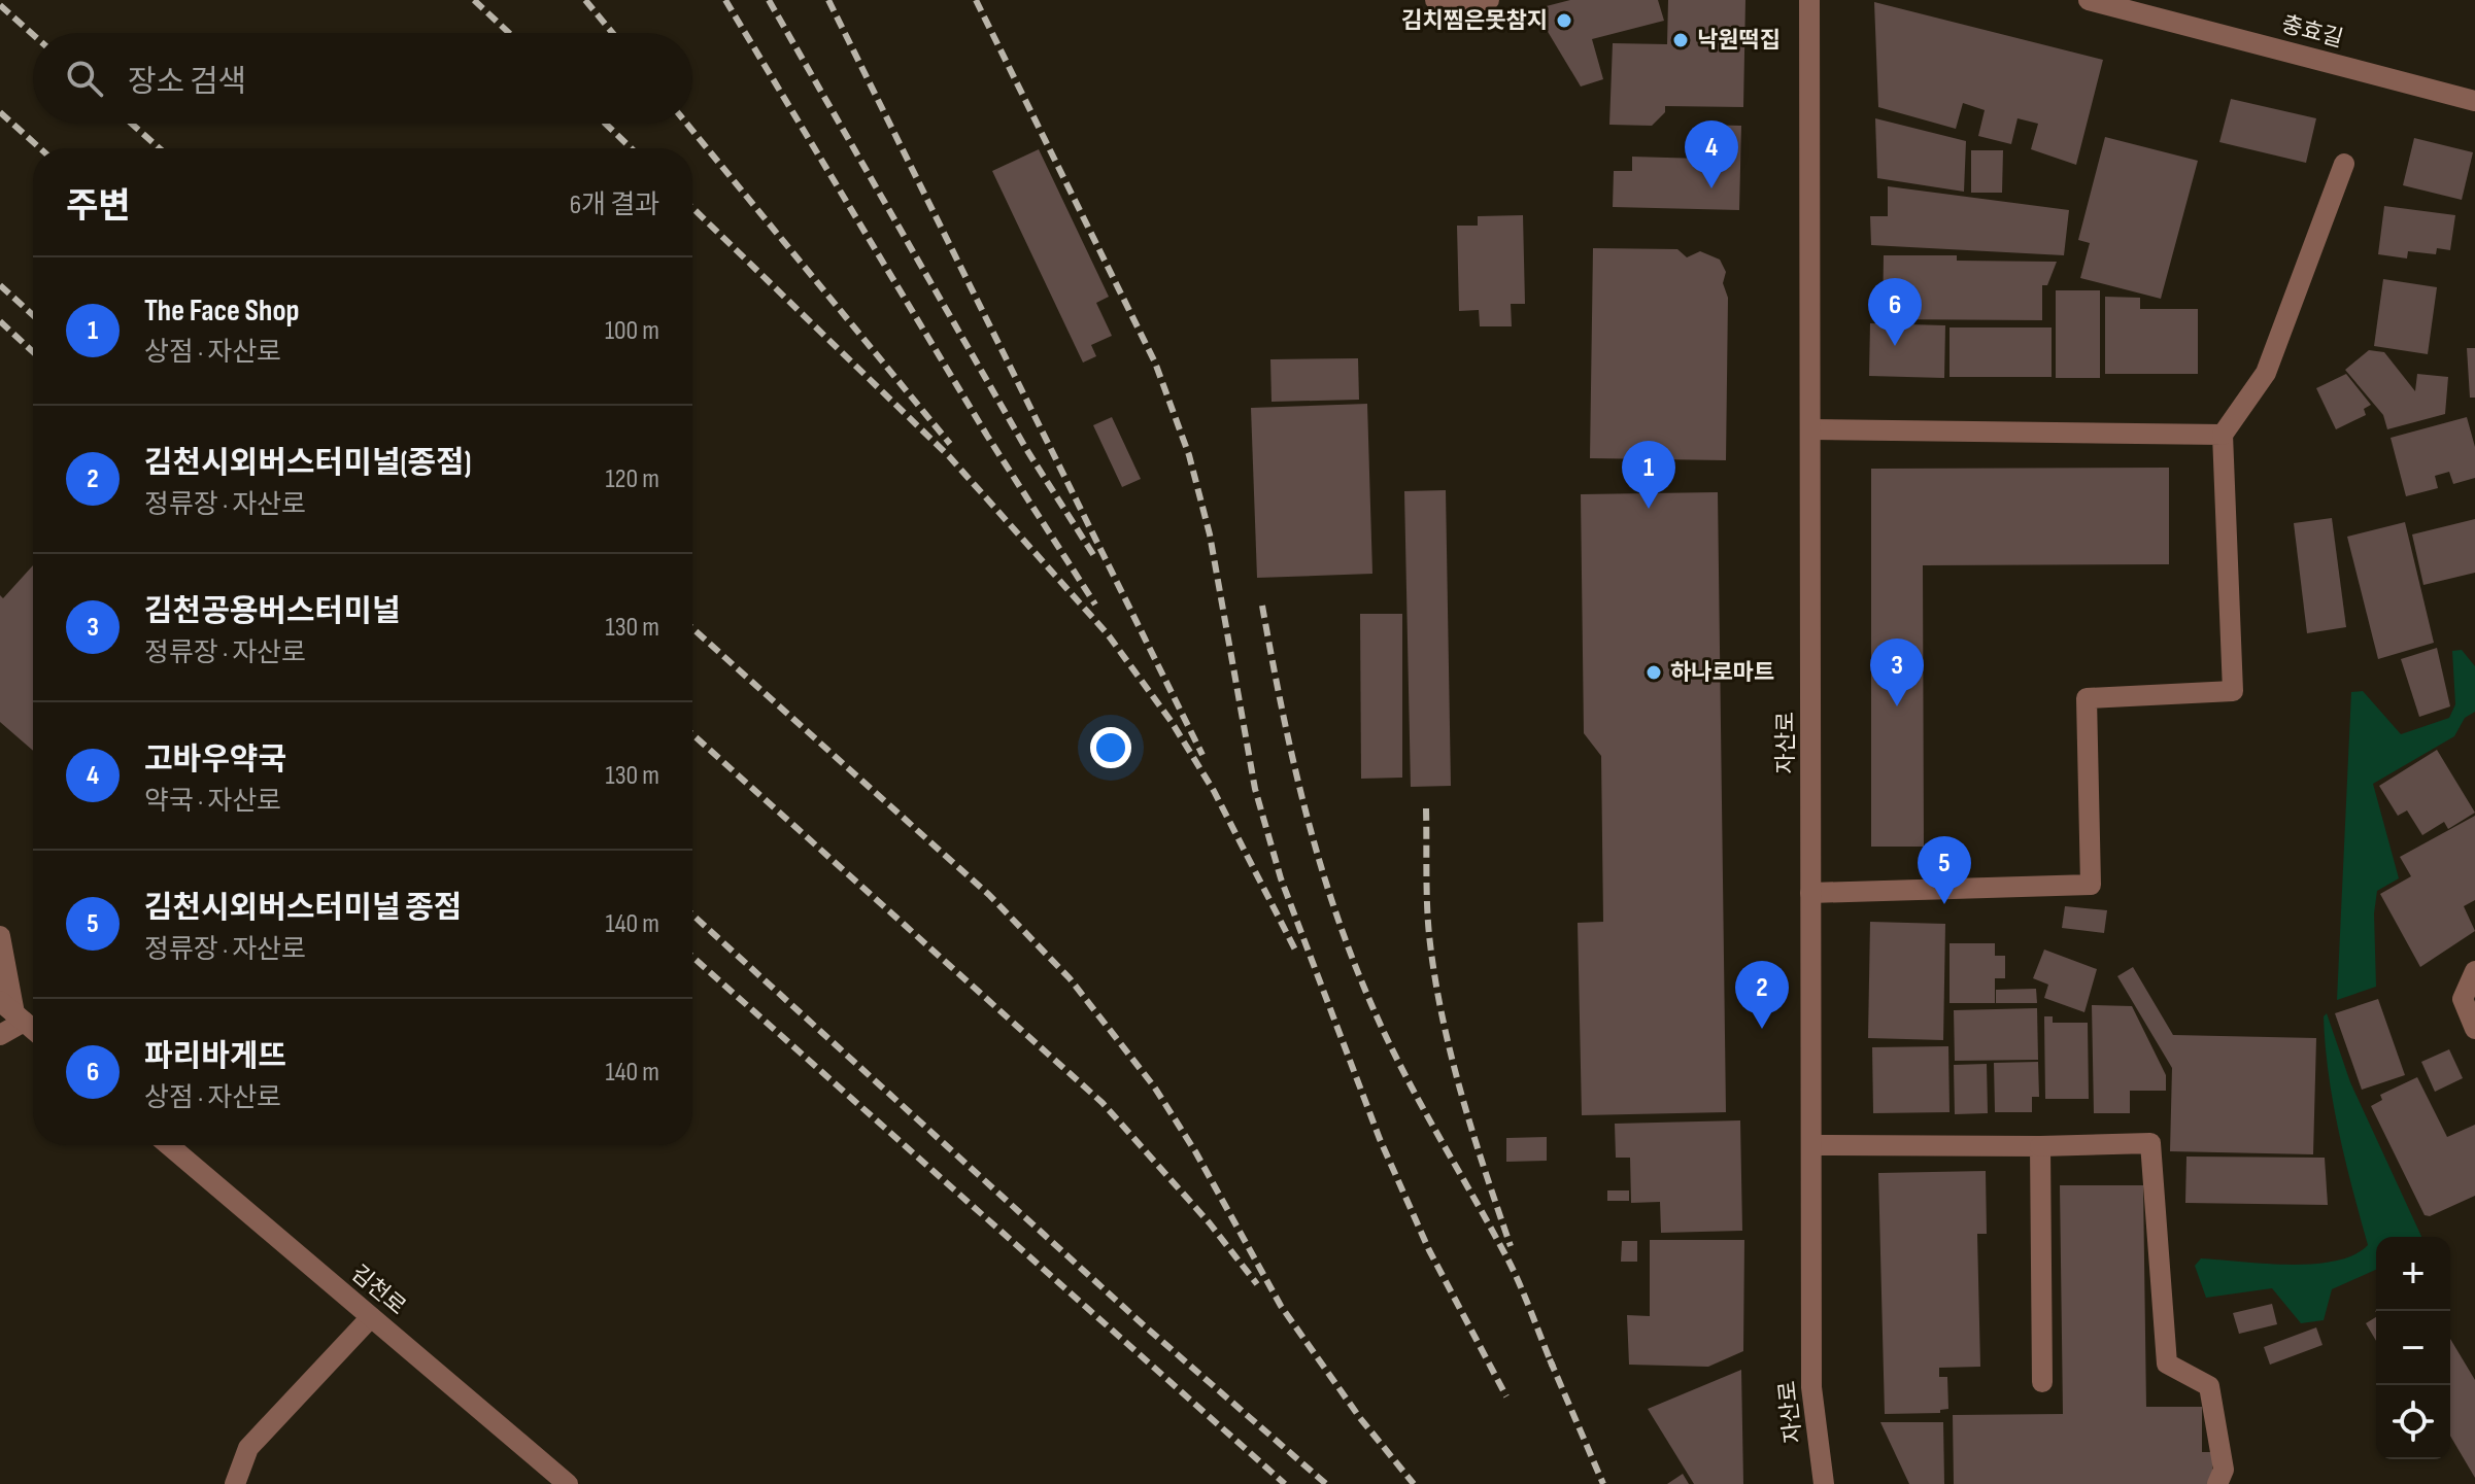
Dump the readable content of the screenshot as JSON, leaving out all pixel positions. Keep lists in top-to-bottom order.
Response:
{
  "streets": {
    "street": ["충효길", "자산로", "김천로"]
  },
  "places": ["김치찜은못참지", "낙원떡집", "하나로마트"],
  "page": {
    "search": "장소 검색",
    "pins": [
      "4",
      "6",
      "1",
      "3",
      "5",
      "2"
    ],
    "heading": ["주변", "6개 결과"],
    "list": [
      {
        "mark": "1",
        "name": "The Face Shop",
        "note": "상점 · 자산로",
        "value": "100 m"
      },
      {
        "mark": "2",
        "name": "김천시외버스터미널(종점)",
        "note": "정류장 · 자산로",
        "value": "120 m"
      },
      {
        "mark": "3",
        "name": "김천공용버스터미널",
        "note": "정류장 · 자산로",
        "value": "130 m"
      },
      {
        "mark": "4",
        "name": "고바우약국",
        "note": "약국 · 자산로",
        "value": "130 m"
      },
      {
        "mark": "5",
        "name": "김천시외버스터미널 종점",
        "note": "정류장 · 자산로",
        "value": "140 m"
      },
      {
        "mark": "6",
        "name": "파리바게뜨",
        "note": "상점 · 자산로",
        "value": "140 m"
      }
    ],
    "map_buttons": ["+", "−"]
  }
}
